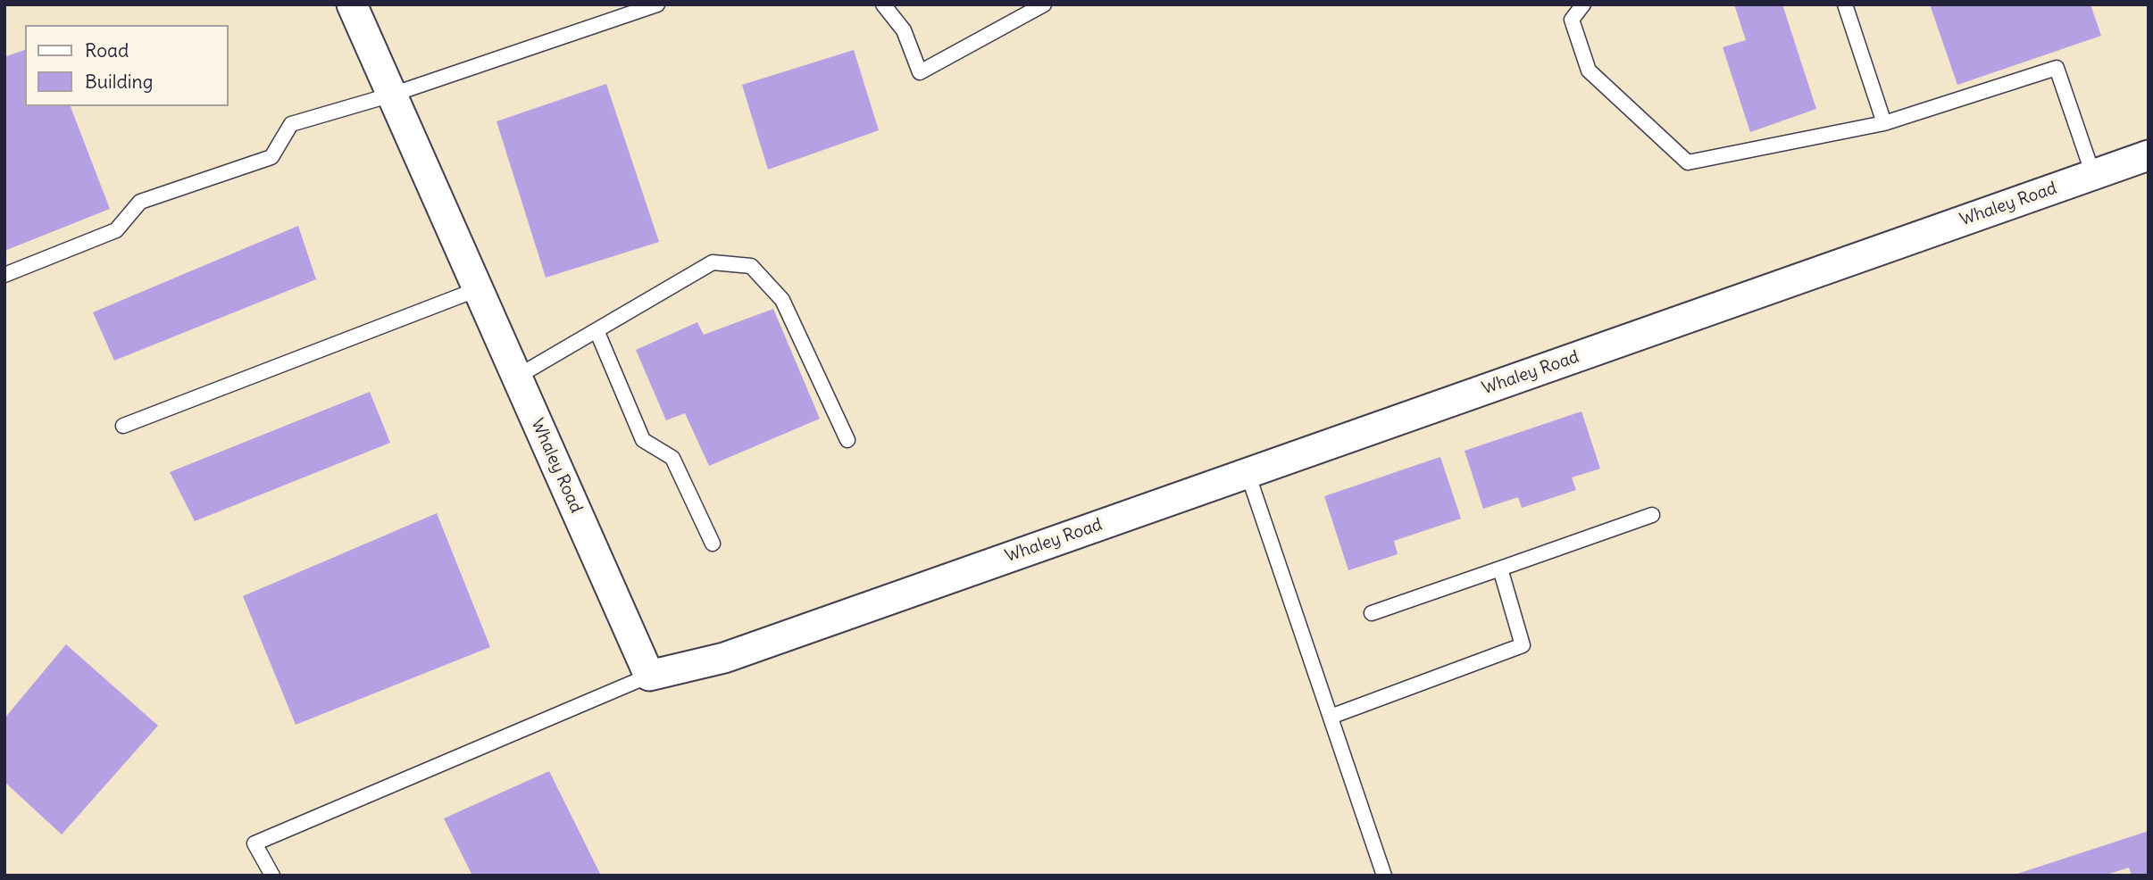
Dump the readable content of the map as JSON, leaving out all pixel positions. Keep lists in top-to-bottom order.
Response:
{
  "streets": {
    "street": ["Whaley Road"]
  },
  "legend": ["Road", "Building"]
}
